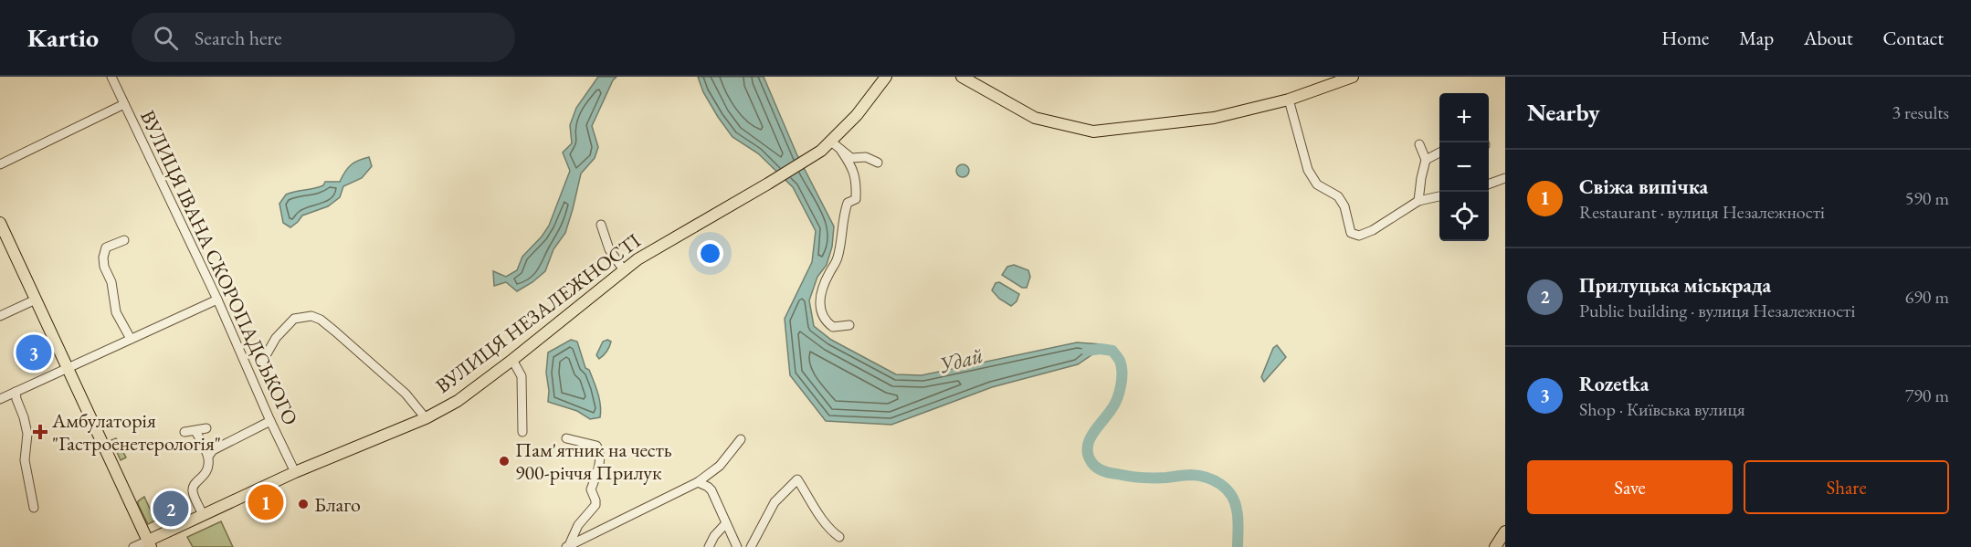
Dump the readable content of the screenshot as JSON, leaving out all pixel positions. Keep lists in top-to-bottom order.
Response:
{
  "streets": {
    "main road": ["ВУЛИЦЯ НЕЗАЛЕЖНОСТІ"],
    "street": ["ВУЛИЦЯ ІВАНА СКОРОПАДСЬКОГО"]
  },
  "crossings": [
    ["ВУЛИЦЯ ІВАНА СКОРОПАДСЬКОГО", "ВУЛИЦЯ НЕЗАЛЕЖНОСТІ"]
  ],
  "water": ["Удай"],
  "places": {
    "health": ["Амбулаторія \"Гастроенетерологія\""],
    "other": ["Пам'ятник на честь 900-річчя Прилук", "Благо"]
  },
  "page": {
    "header": "Kartio",
    "search": "Search here",
    "nav": [
      "Home",
      "Map",
      "About",
      "Contact"
    ],
    "heading": ["Nearby", "3 results"],
    "map_buttons": ["+", "−"],
    "list": [
      {
        "mark": "1",
        "name": "Свіжа випічка",
        "note": "Restaurant · вулиця Незалежності",
        "value": "590 m"
      },
      {
        "mark": "2",
        "name": "Прилуцька міськрада",
        "note": "Public building · вулиця Незалежності",
        "value": "690 m"
      },
      {
        "mark": "3",
        "name": "Rozetka",
        "note": "Shop · Київська вулиця",
        "value": "790 m"
      }
    ],
    "pins": ["3", "1", "2"],
    "buttons": ["Save", "Share"]
  }
}
